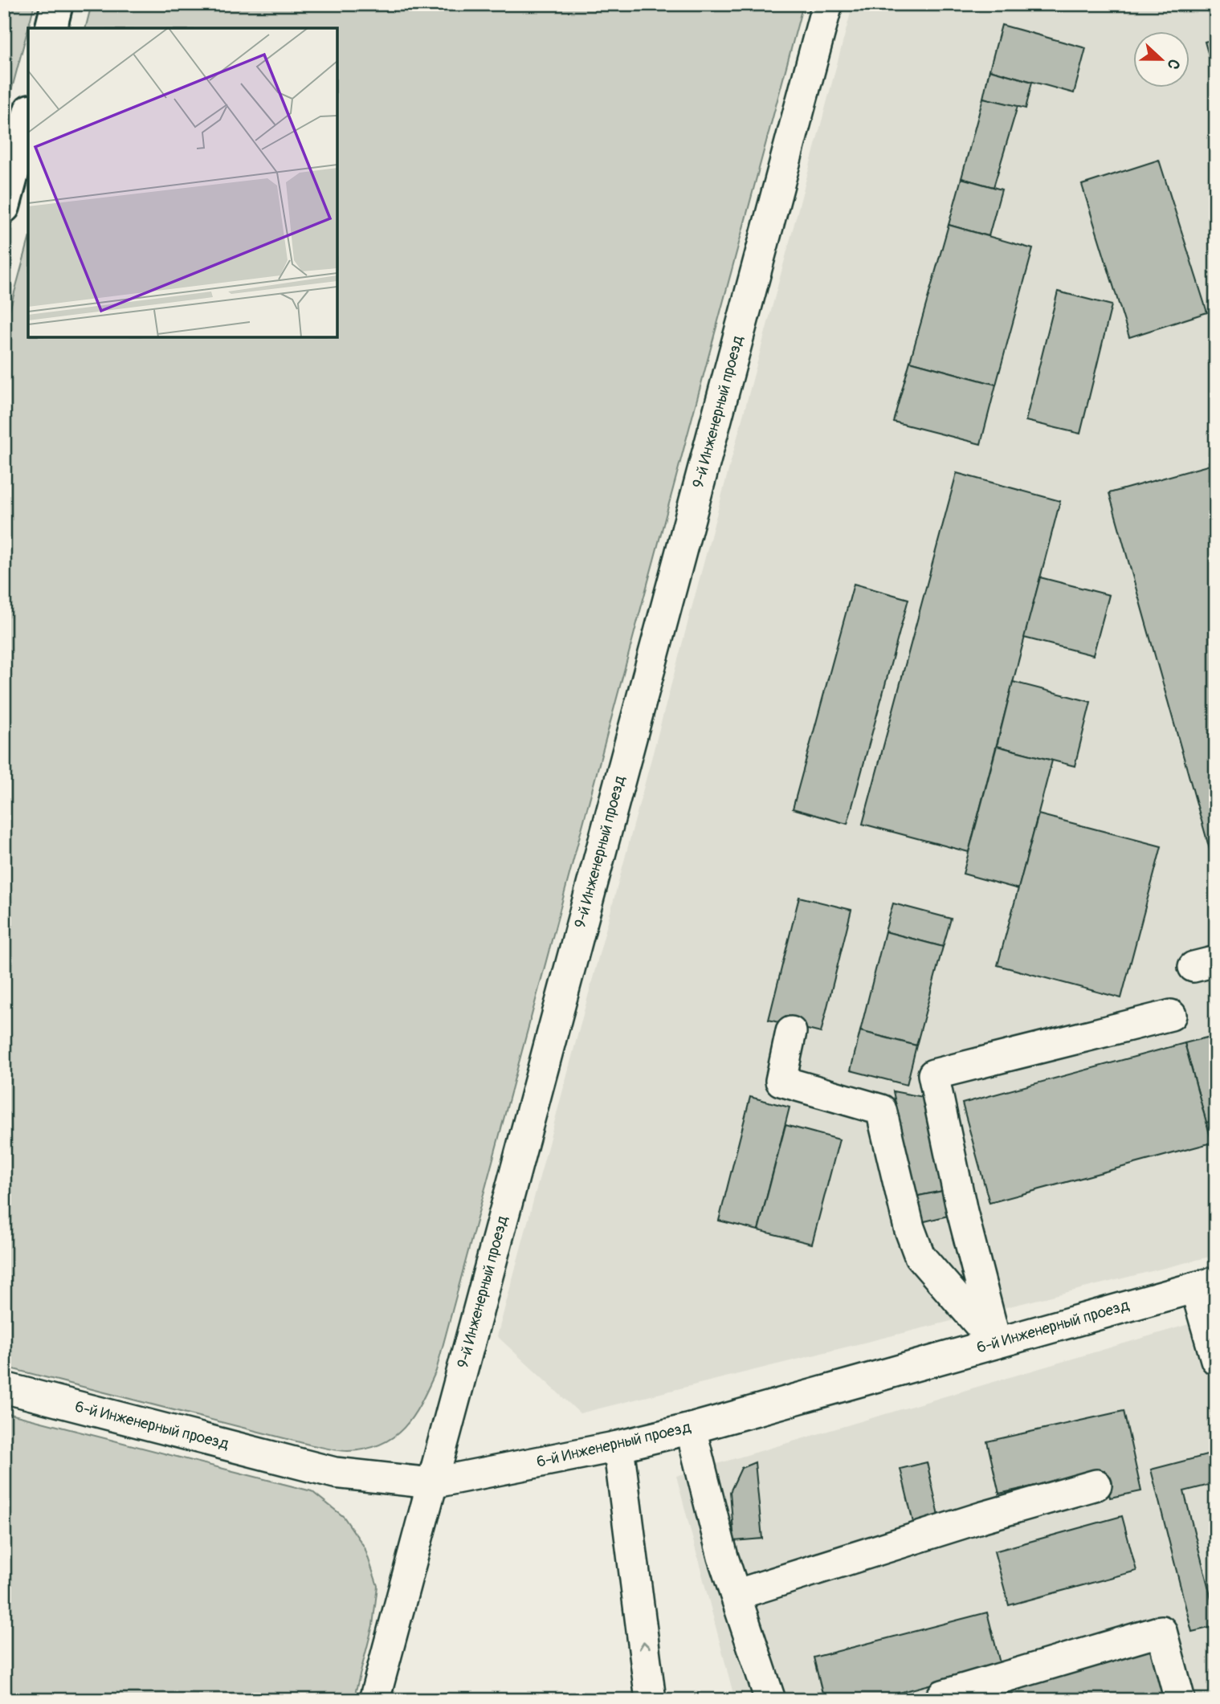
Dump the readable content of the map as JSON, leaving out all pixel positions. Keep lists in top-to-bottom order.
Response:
{
  "streets": {
    "street": ["9-й Инженерный проезд", "6-й Инженерный проезд"]
  },
  "crossings": [
    ["9-й Инженерный проезд", "6-й Инженерный проезд"]
  ],
  "north": "right"
}
